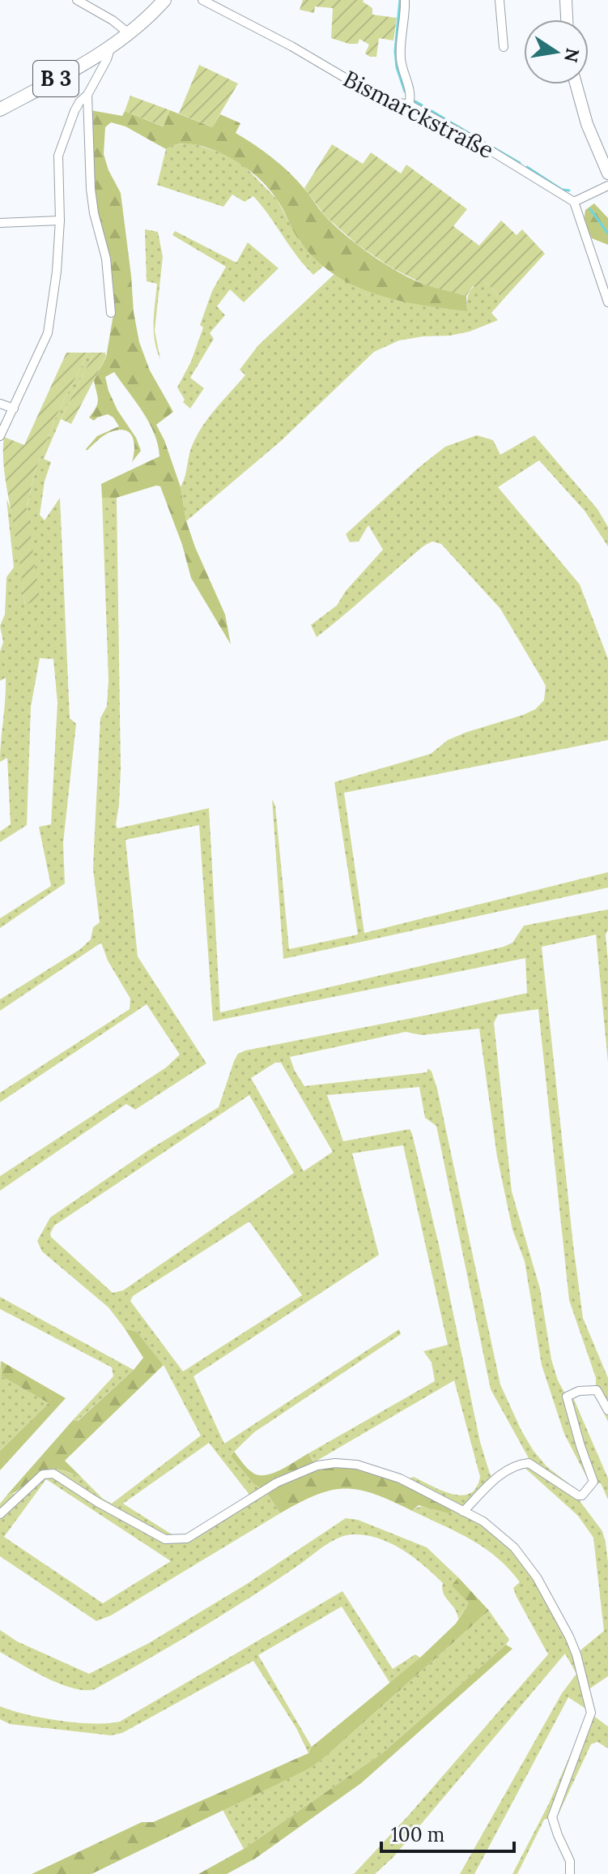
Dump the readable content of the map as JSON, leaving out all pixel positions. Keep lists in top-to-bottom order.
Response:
{
  "streets": {
    "main road": ["B 3"],
    "street": ["Bismarckstraße"]
  },
  "scale_bar": "100 m",
  "north": "right"
}
